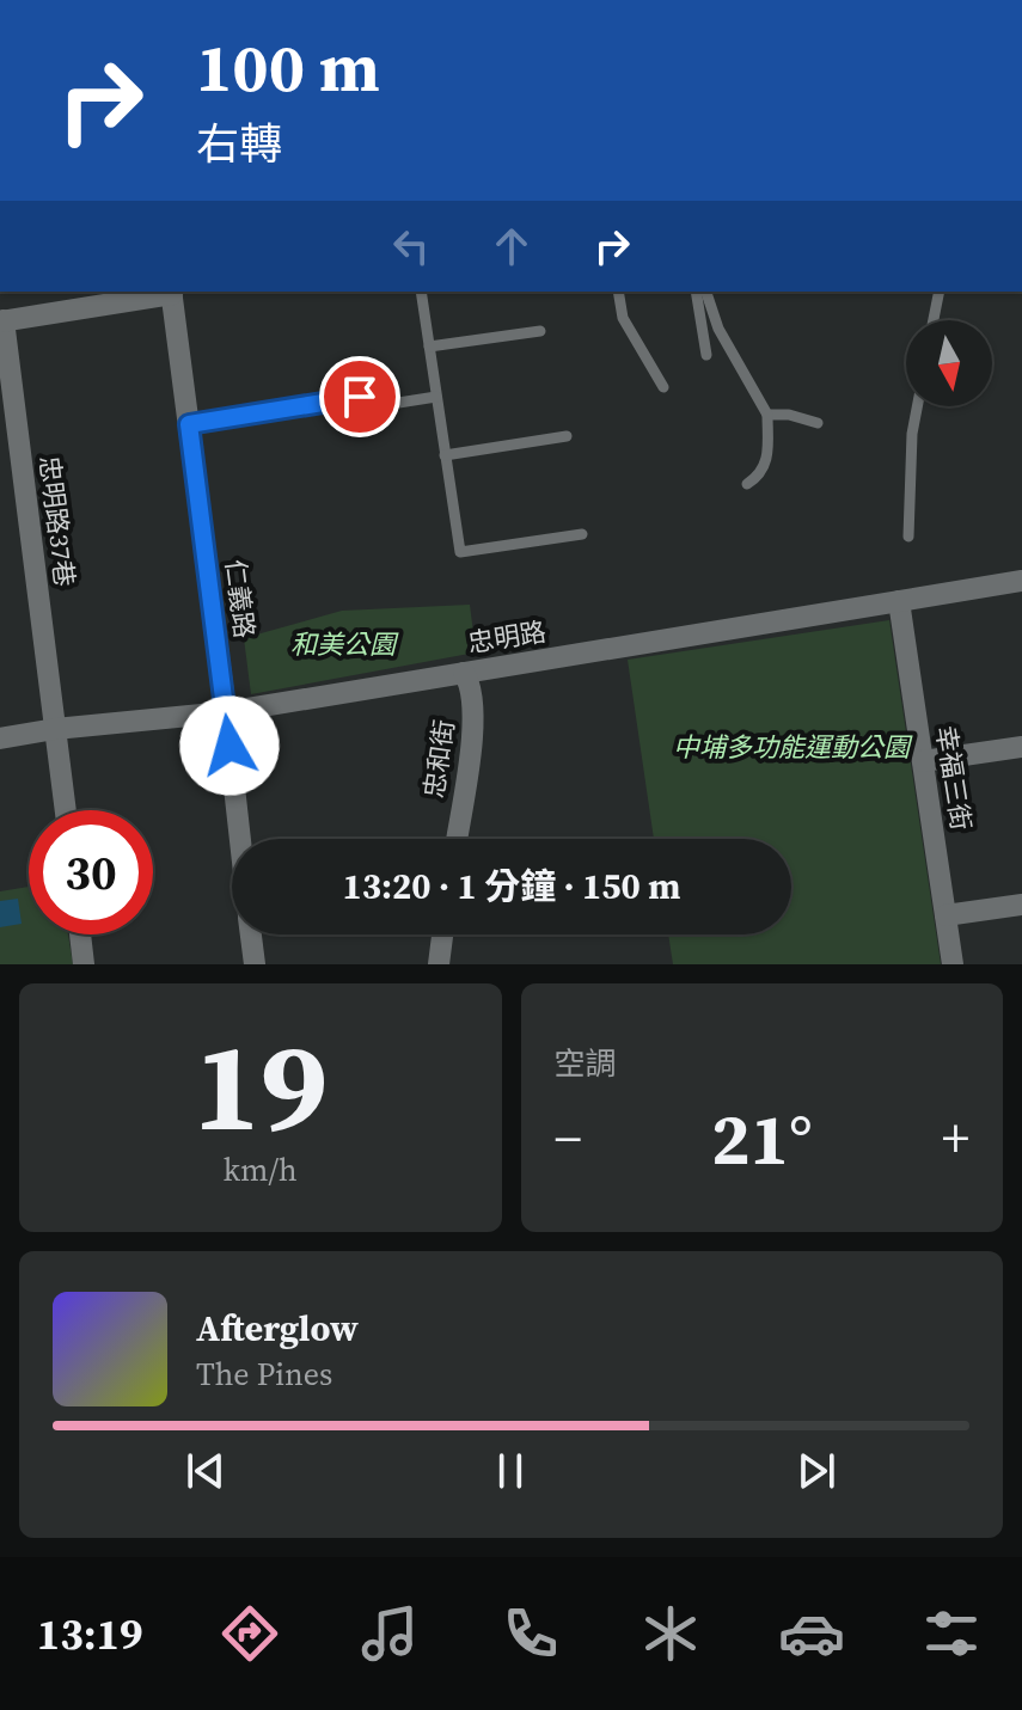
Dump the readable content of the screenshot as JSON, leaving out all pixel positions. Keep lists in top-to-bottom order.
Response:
{
  "streets": {
    "street": [
      "忠明路37巷",
      "仁義路",
      "忠明路",
      "忠和街",
      "幸福三街"
    ]
  },
  "crossings": [
    ["忠明路37巷", "忠明路"],
    ["仁義路", "忠明路"],
    ["忠明路", "忠和街"],
    ["忠明路", "幸福三街"]
  ],
  "parks": ["和美公園", "中埔多功能運動公園"],
  "north": "bottom",
  "page": {
    "turn": ["100 m", "右轉"],
    "limit": "30",
    "trip": "13:20 · 1 分鐘 · 150 m",
    "tile": [
      ["19", "km/h"],
      "空調"
    ],
    "heat": ["−", "21°", "+"],
    "song": ["Afterglow", "The Pines"],
    "tabs": "13:19"
  }
}
